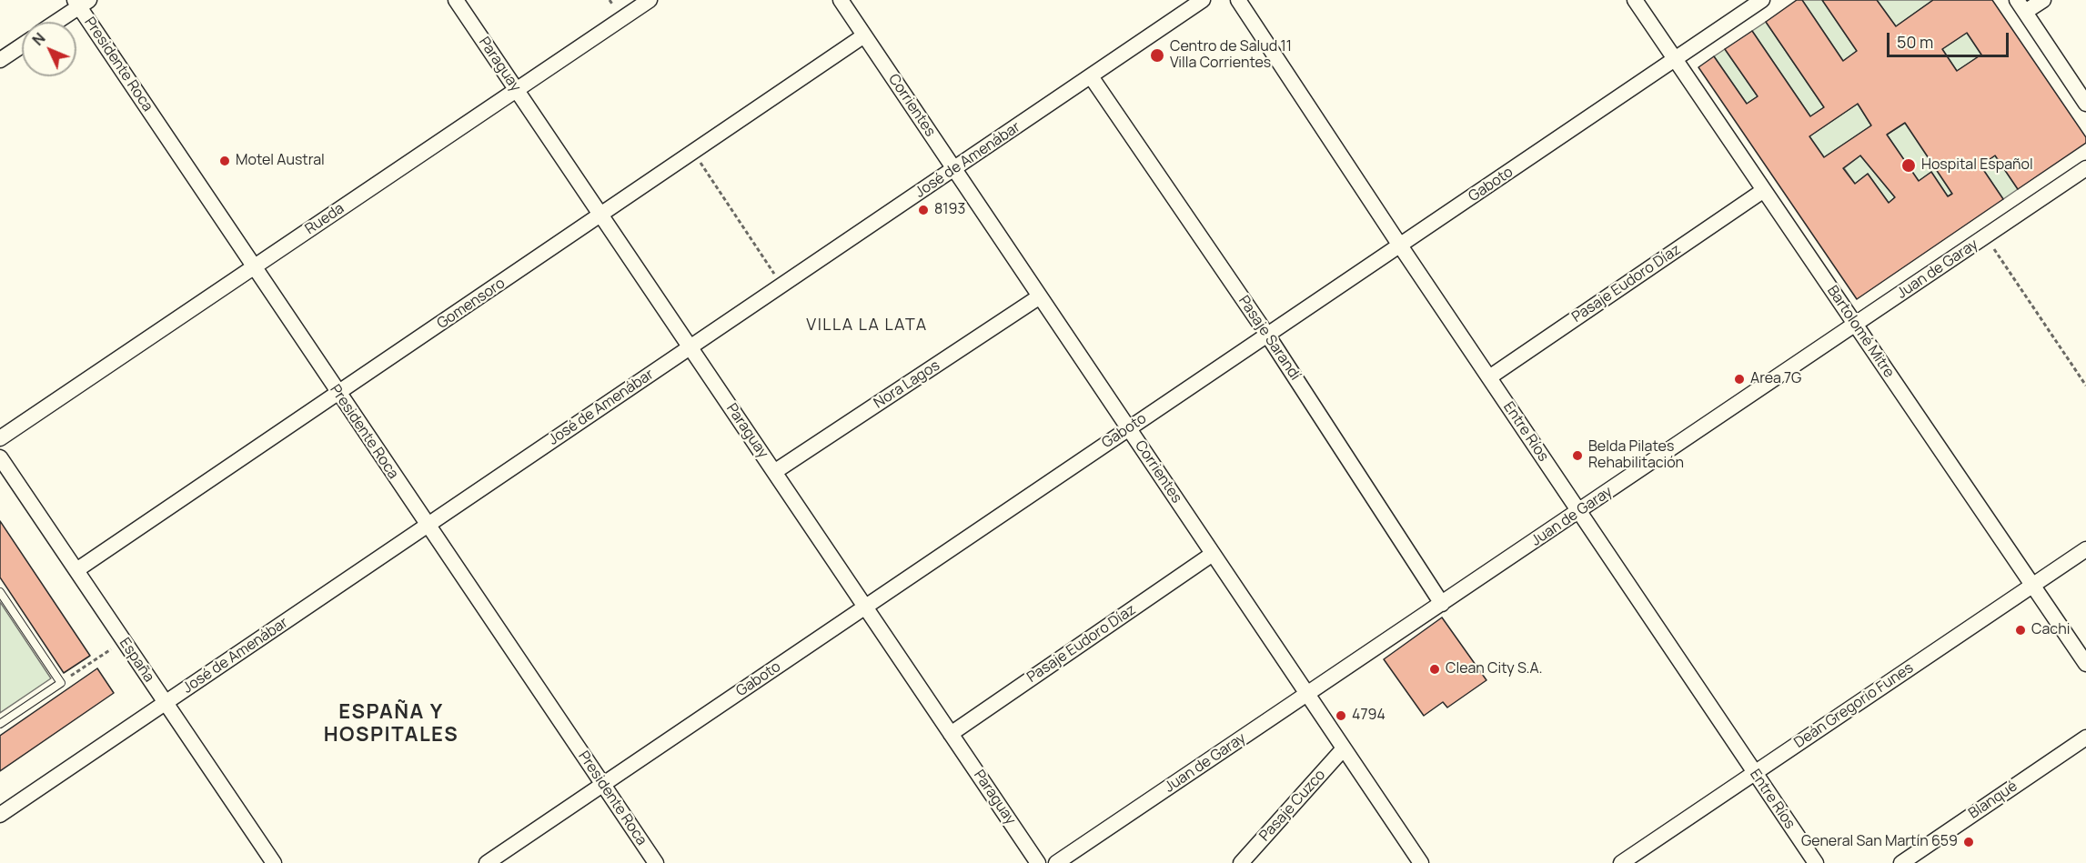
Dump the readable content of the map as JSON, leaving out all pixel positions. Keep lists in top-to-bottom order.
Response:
{
  "streets": {
    "street": [
      "Presidente Roca",
      "Paraguay",
      "Corrientes",
      "José de Amenábar",
      "Gaboto",
      "Rueda",
      "Juan de Garay",
      "Pasaje Eudoro Díaz",
      "Gomensoro",
      "Bartolomé Mitre",
      "Pasaje Sarandí",
      "Nora Lagos",
      "Entre Ríos",
      "España",
      "Deán Gregorio Funes",
      "Blanqué",
      "Pasaje Cuzco"
    ]
  },
  "crossings": [
    ["Presidente Roca", "José de Amenábar"],
    ["Presidente Roca", "Gaboto"],
    ["Presidente Roca", "Rueda"],
    ["Presidente Roca", "Gomensoro"],
    ["Paraguay", "José de Amenábar"],
    ["Paraguay", "Gaboto"],
    ["Paraguay", "Rueda"],
    ["Paraguay", "Pasaje Eudoro Díaz"],
    ["Paraguay", "Gomensoro"],
    ["Paraguay", "Nora Lagos"],
    ["Corrientes", "José de Amenábar"],
    ["Corrientes", "Gaboto"],
    ["Corrientes", "Juan de Garay"],
    ["Corrientes", "Pasaje Eudoro Díaz"],
    ["Corrientes", "Gomensoro"],
    ["Corrientes", "Nora Lagos"],
    ["Corrientes", "Pasaje Cuzco"],
    ["José de Amenábar", "Pasaje Sarandí"],
    ["José de Amenábar", "España"],
    ["Gaboto", "Bartolomé Mitre"],
    ["Gaboto", "Pasaje Sarandí"],
    ["Gaboto", "Entre Ríos"],
    ["Juan de Garay", "Bartolomé Mitre"],
    ["Juan de Garay", "Pasaje Sarandí"],
    ["Juan de Garay", "Entre Ríos"],
    ["Pasaje Eudoro Díaz", "Bartolomé Mitre"],
    ["Pasaje Eudoro Díaz", "Entre Ríos"],
    ["Gomensoro", "España"],
    ["Bartolomé Mitre", "Deán Gregorio Funes"],
    ["Entre Ríos", "Deán Gregorio Funes"]
  ],
  "districts": ["VILLA LA LATA", "ESPAÑA Y HOSPITALES"],
  "places": [
    "Centro de Salud 11 Villa Corrientes",
    "Motel Austral",
    "Hospital Español",
    "8193",
    "Area 7G",
    "Belda Pilates Rehabilitación",
    "Cachi",
    "Clean City S.A.",
    "4794",
    "General San Martín 659"
  ],
  "scale_bar": "50 m",
  "north": "top left"
}
